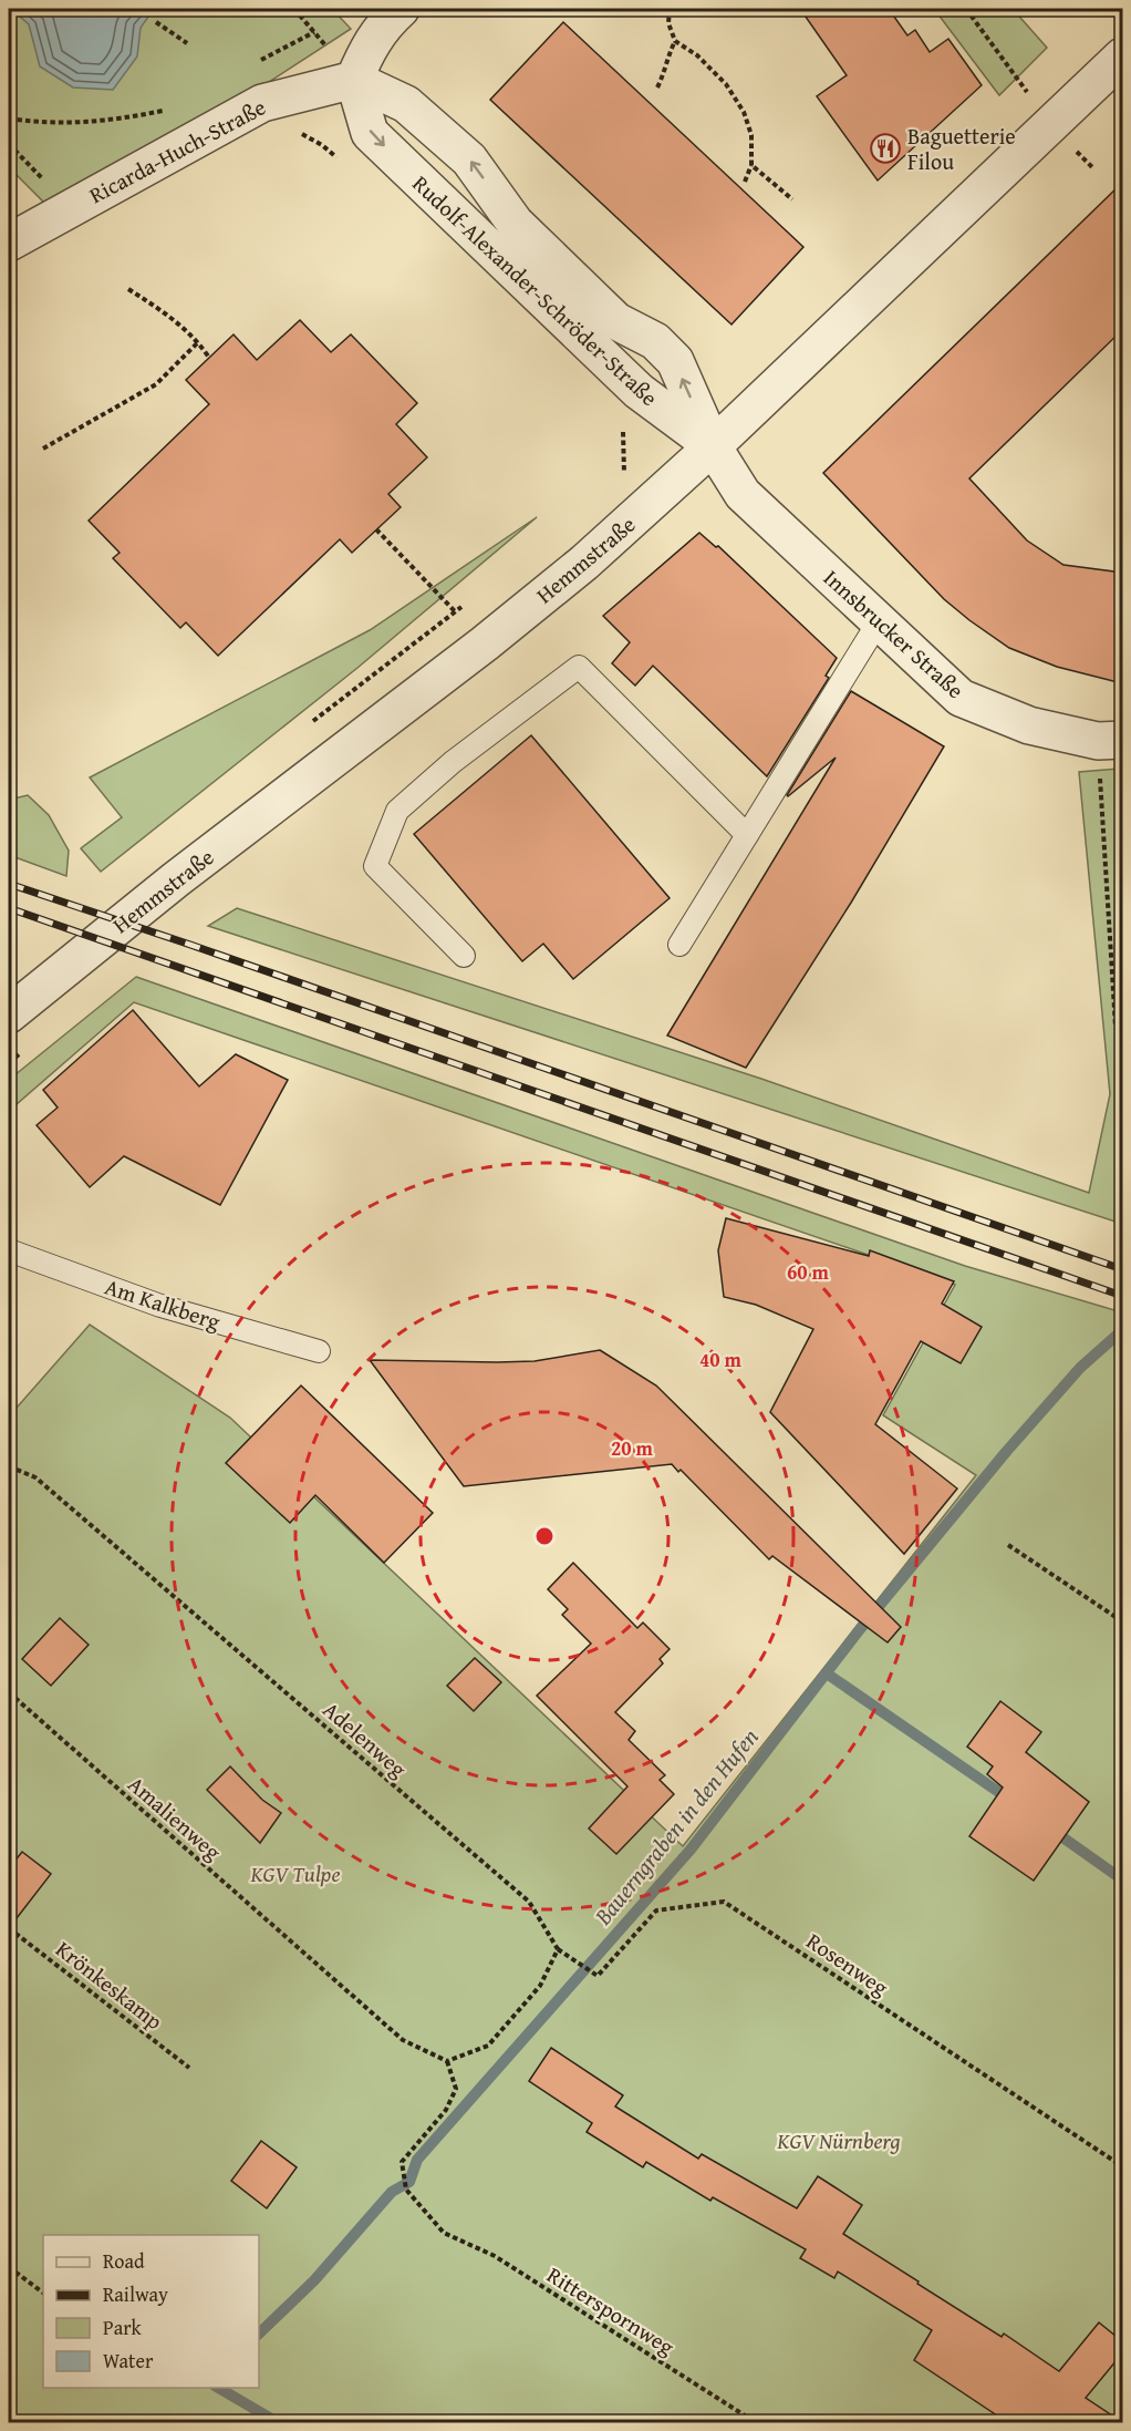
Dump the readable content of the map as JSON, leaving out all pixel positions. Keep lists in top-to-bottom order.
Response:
{
  "streets": {
    "street": [
      "Ricarda-Huch-Straße",
      "Rudolf-Alexander-Schröder-Straße",
      "Hemmstraße",
      "Innsbrucker Straße"
    ],
    "lane": ["Am Kalkberg"],
    "path": [
      "Adelenweg",
      "Amalienweg",
      "Rosenweg",
      "Krönkeskamp",
      "Ritterspornweg"
    ]
  },
  "crossings": [
    ["Ricarda-Huch-Straße", "Rudolf-Alexander-Schröder-Straße"],
    ["Rudolf-Alexander-Schröder-Straße", "Hemmstraße"],
    ["Rudolf-Alexander-Schröder-Straße", "Innsbrucker Straße"],
    ["Hemmstraße", "Innsbrucker Straße"],
    ["Adelenweg", "Rosenweg"],
    ["Amalienweg", "Ritterspornweg"]
  ],
  "water": ["Bauerngraben in den Hufen"],
  "parks": ["KGV Tulpe", "KGV Nürnberg"],
  "places": {
    "restaurant": ["Baguetterie Filou"]
  },
  "legend": [
    "Road",
    "Railway",
    "Park",
    "Water"
  ],
  "rings": ["60 m", "40 m", "20 m"]
}
